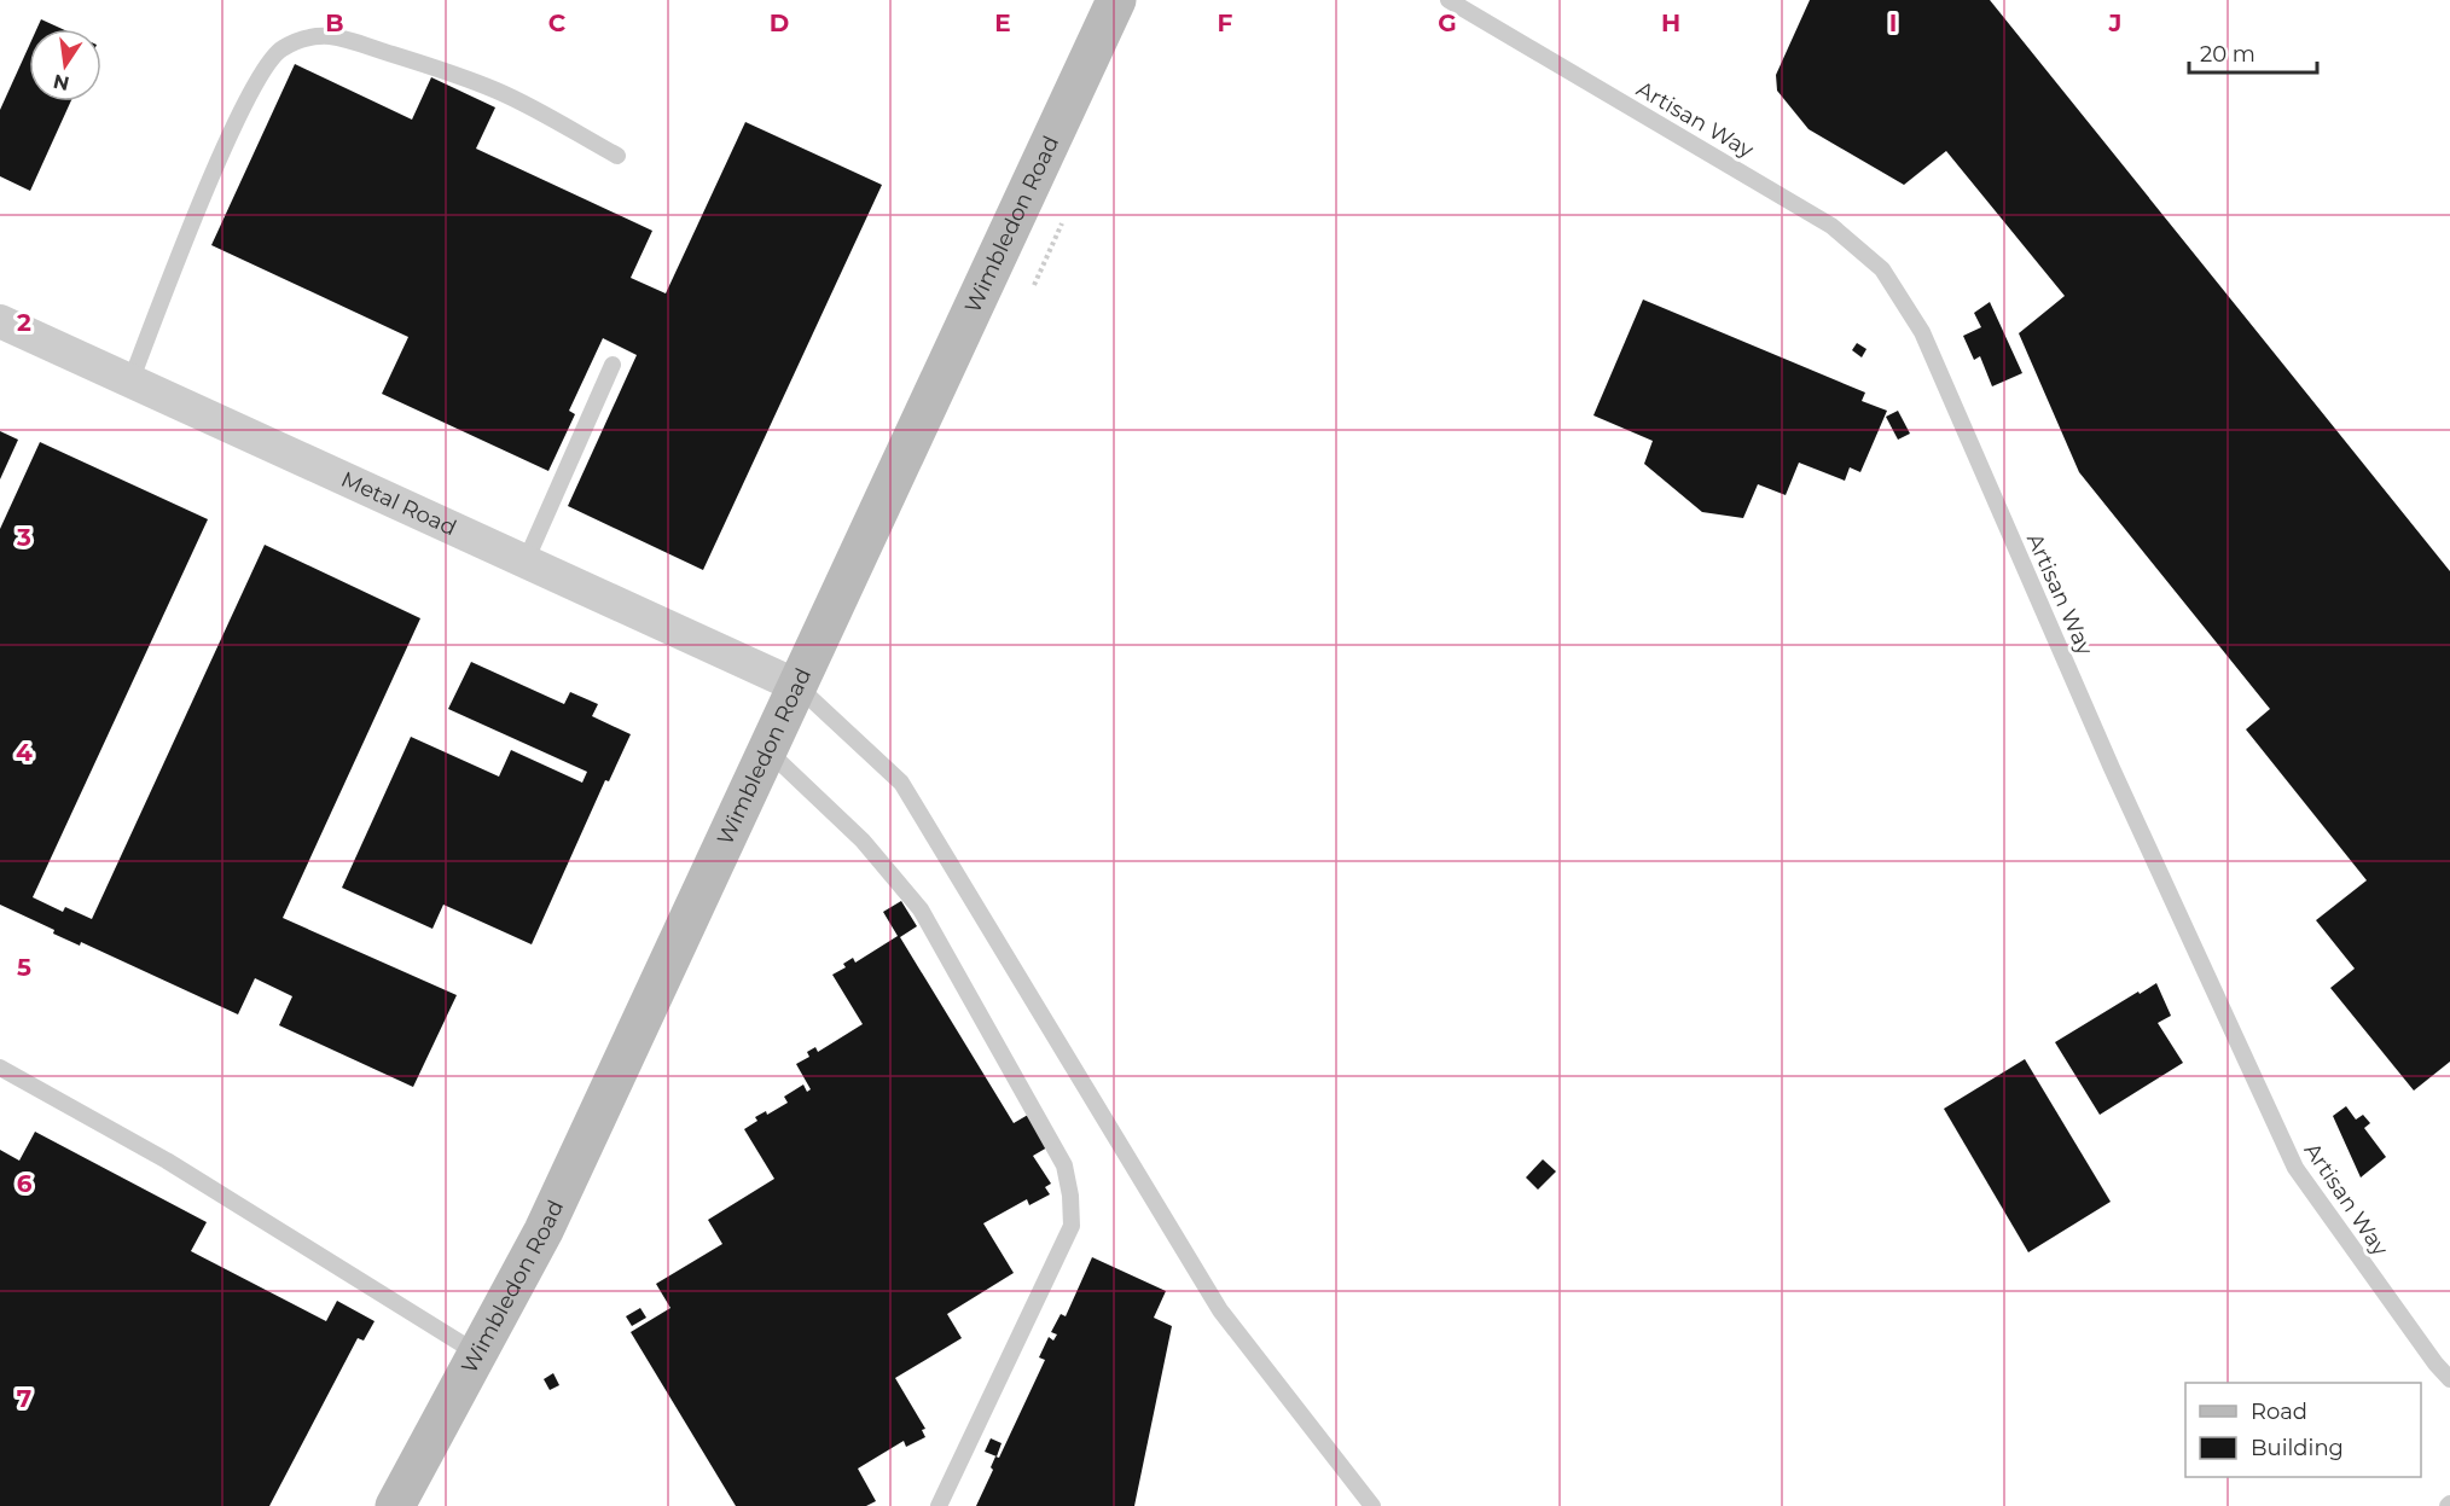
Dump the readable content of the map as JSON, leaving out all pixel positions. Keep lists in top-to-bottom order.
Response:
{
  "streets": {
    "main road": ["Wimbledon Road"],
    "street": ["Metal Road"],
    "lane": ["Artisan Way"]
  },
  "crossings": [
    ["Wimbledon Road", "Metal Road"]
  ],
  "legend": ["Road", "Building"],
  "scale_bar": "20 m",
  "north": "bottom",
  "grid": {
    "columns": [
      "B",
      "C",
      "D",
      "E",
      "F",
      "G",
      "H",
      "I",
      "J"
    ],
    "rows": [
      "2",
      "3",
      "4",
      "5",
      "6",
      "7"
    ]
  }
}
